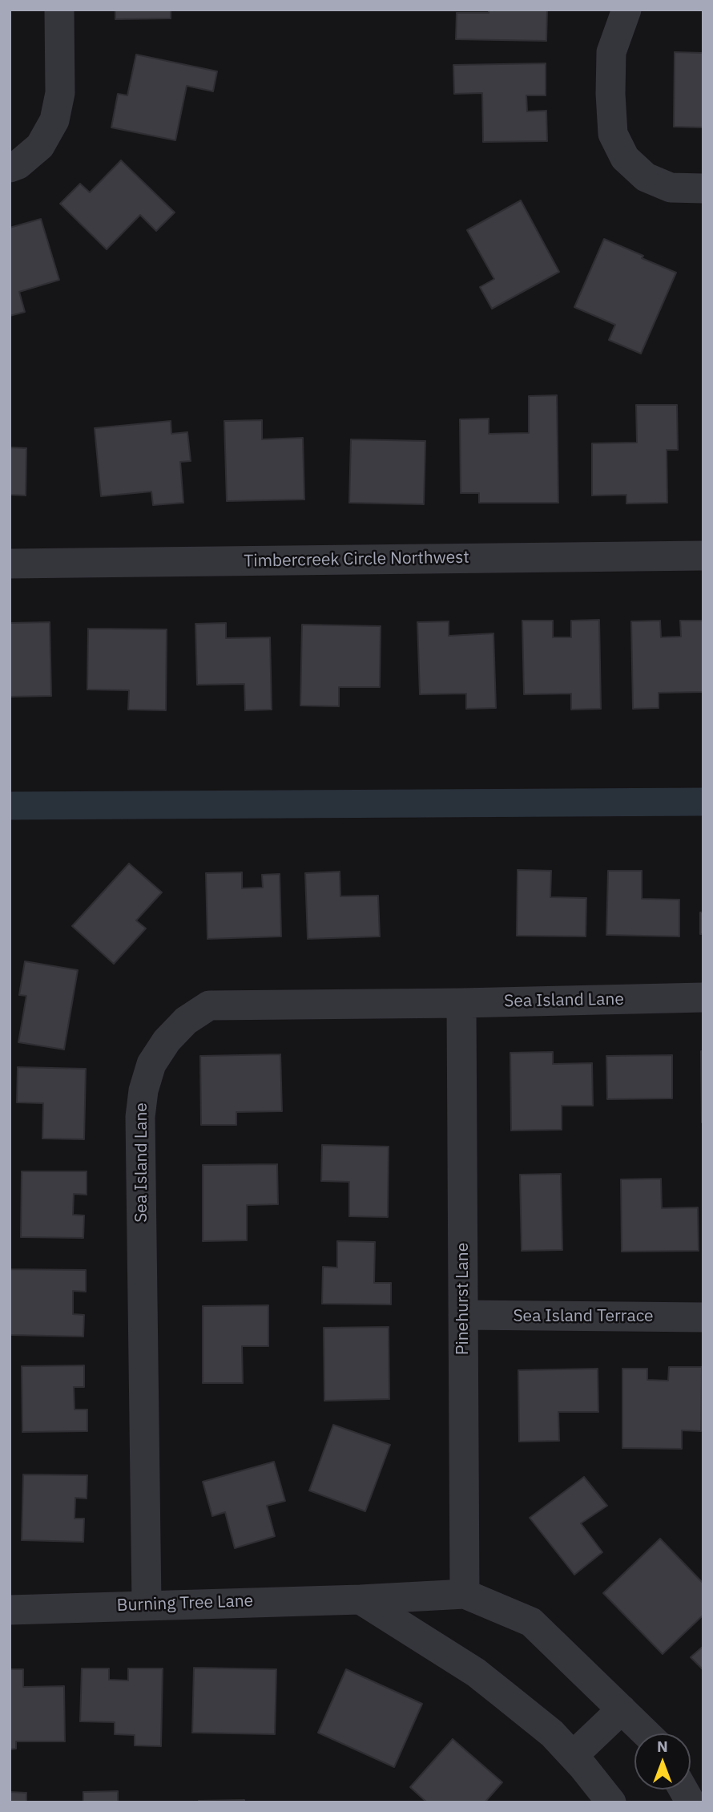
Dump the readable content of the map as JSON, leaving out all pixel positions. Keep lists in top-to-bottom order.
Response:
{
  "streets": {
    "street": [
      "Timbercreek Circle Northwest",
      "Sea Island Lane",
      "Pinehurst Lane",
      "Sea Island Terrace",
      "Burning Tree Lane"
    ]
  },
  "crossings": [
    ["Sea Island Lane", "Pinehurst Lane"],
    ["Sea Island Lane", "Burning Tree Lane"],
    ["Pinehurst Lane", "Sea Island Terrace"],
    ["Pinehurst Lane", "Burning Tree Lane"]
  ],
  "north": "top"
}
